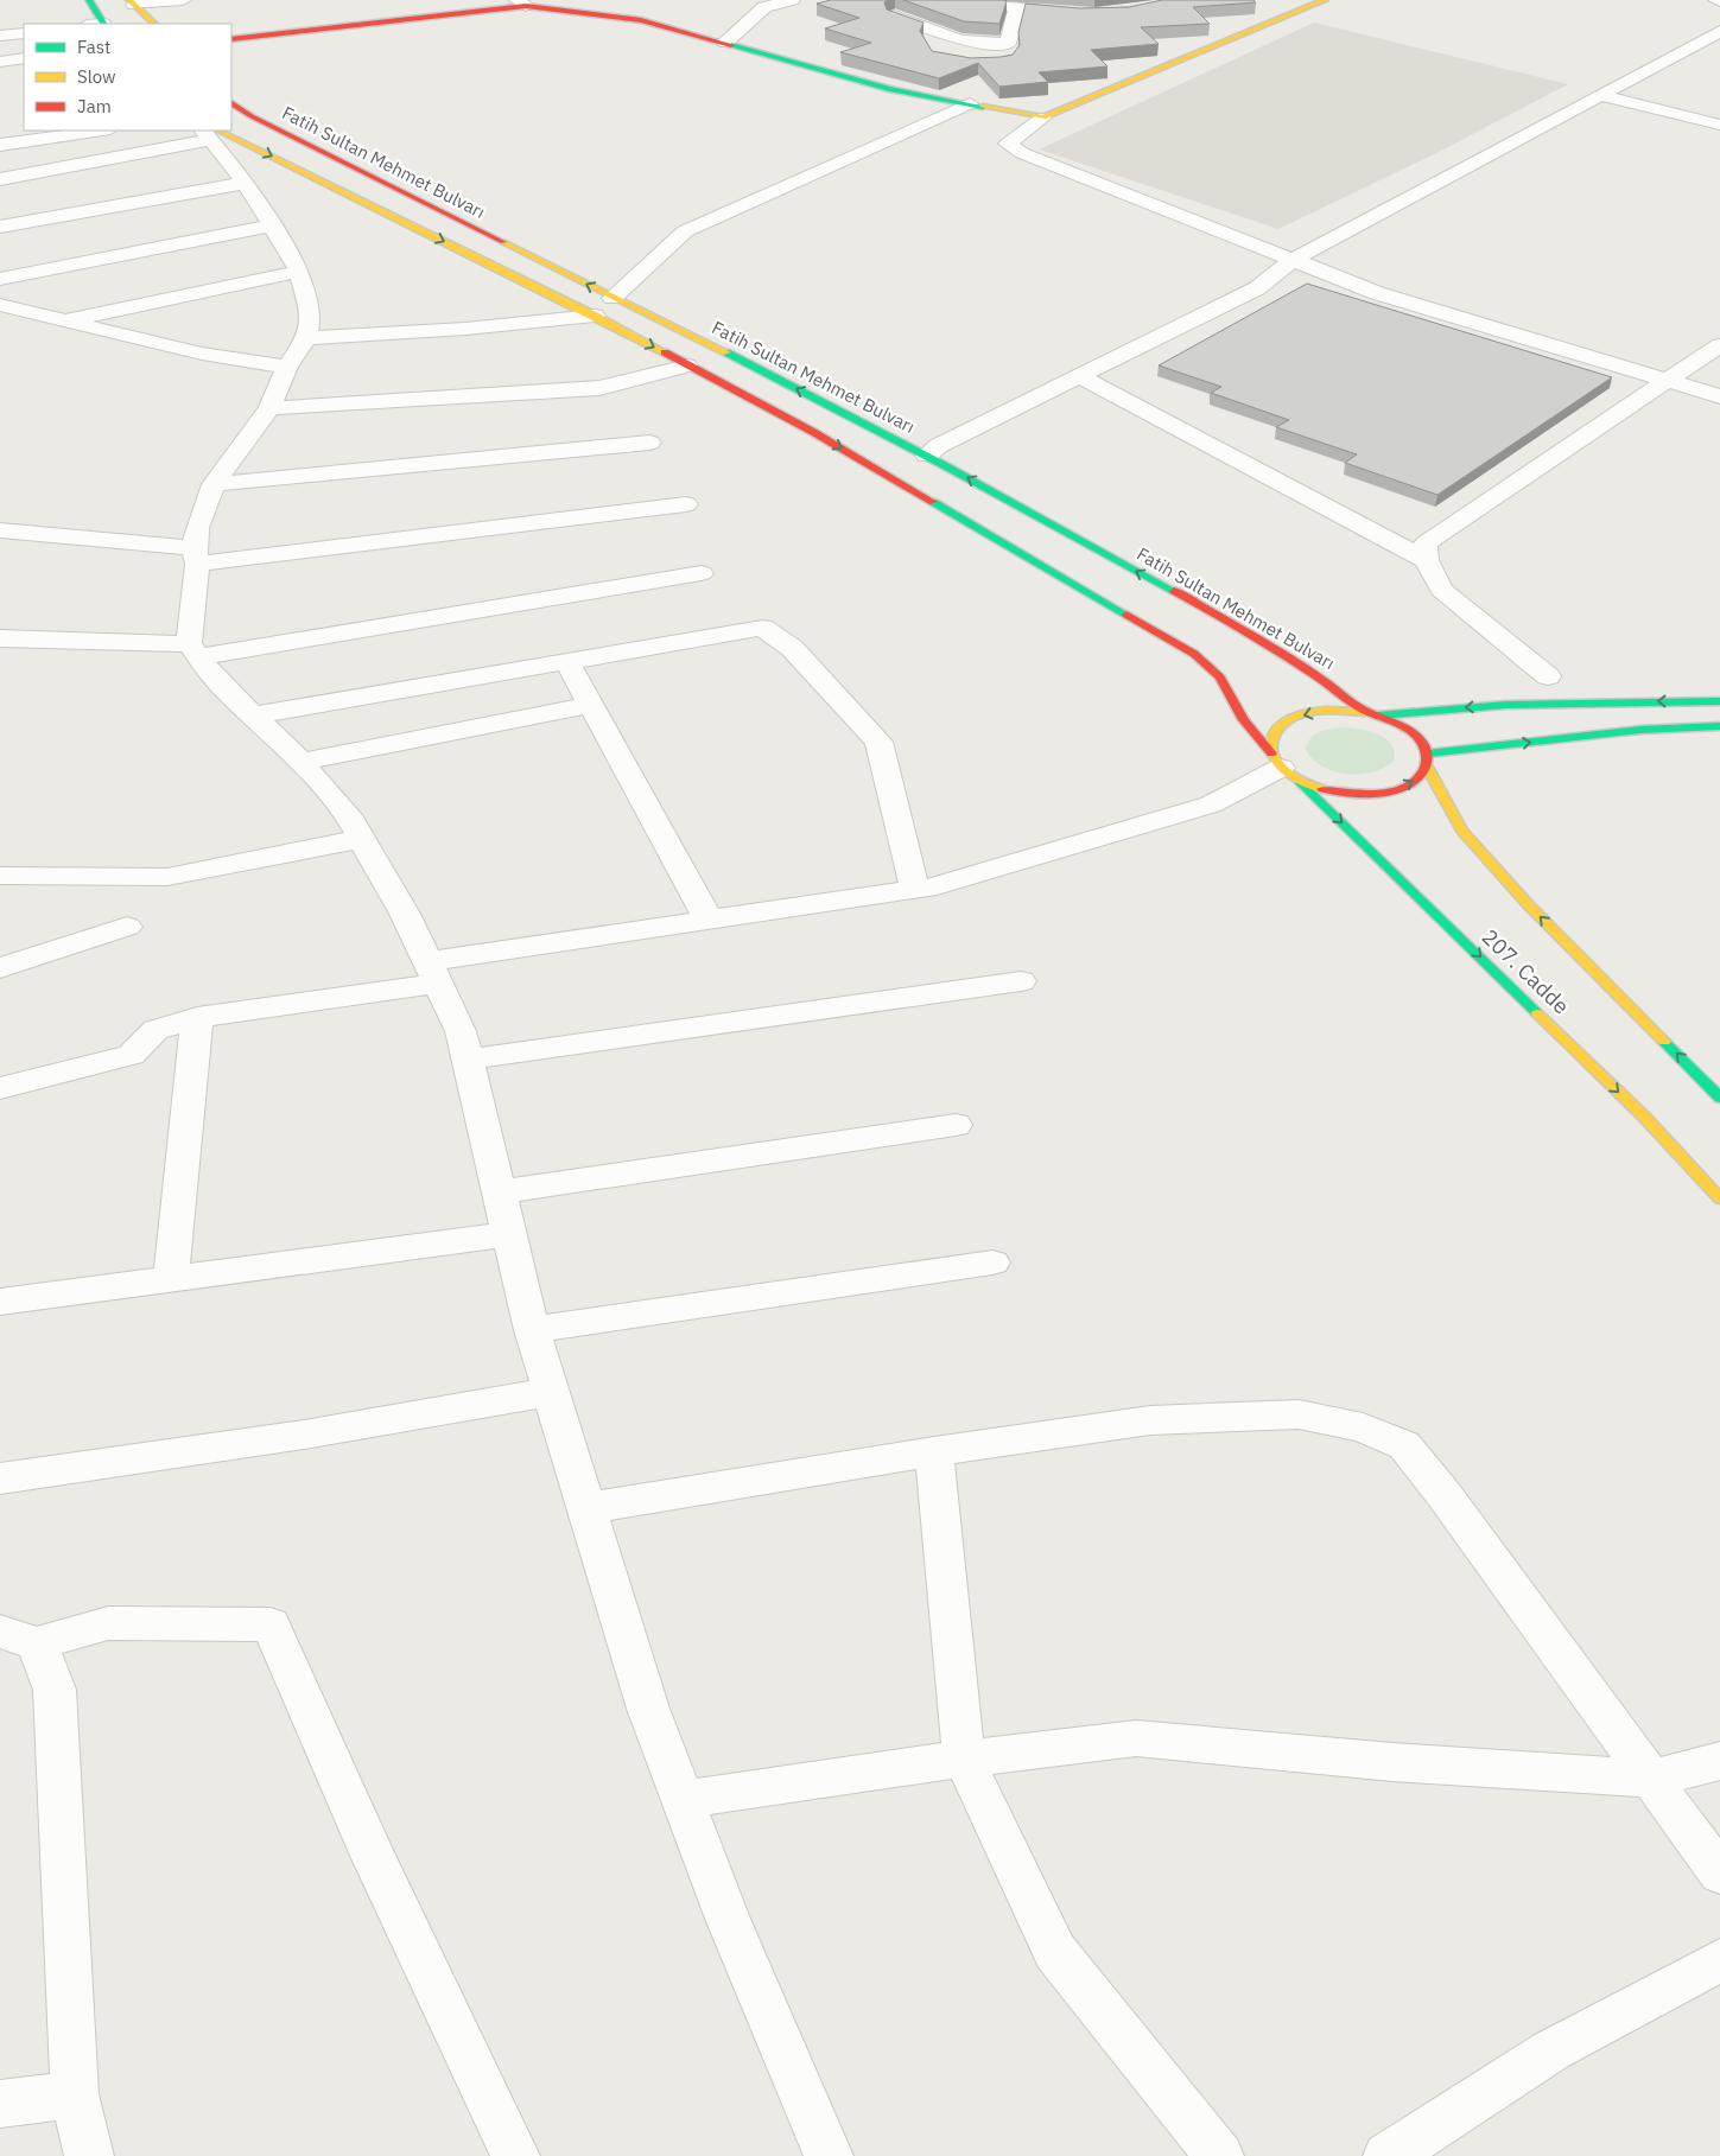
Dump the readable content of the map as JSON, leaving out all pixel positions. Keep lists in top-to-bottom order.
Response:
{
  "streets": {
    "main road": ["Fatih Sultan Mehmet Bulvarı", "207. Cadde"]
  },
  "legend": ["Fast", "Slow", "Jam"]
}
